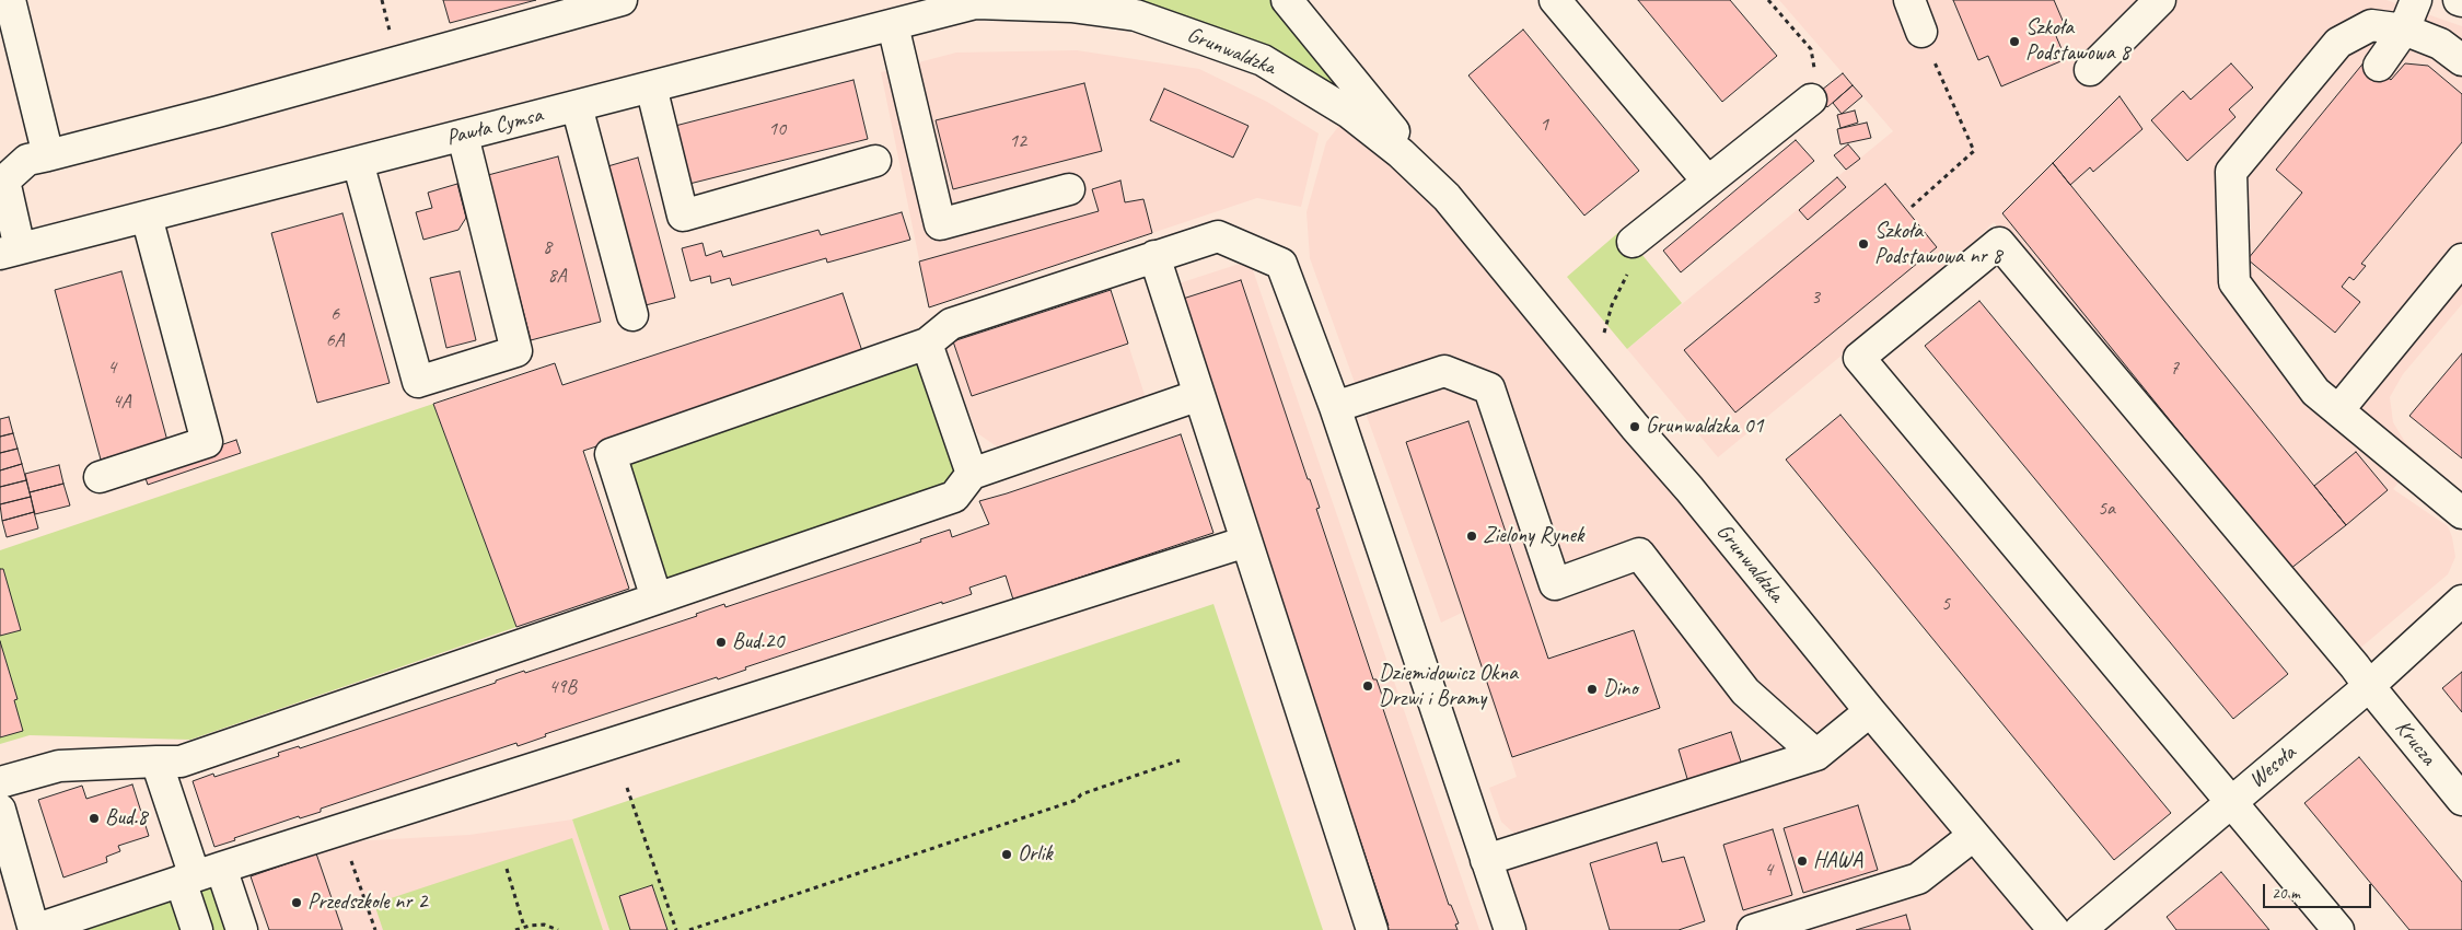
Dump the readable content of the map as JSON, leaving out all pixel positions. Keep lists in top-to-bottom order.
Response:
{
  "streets": {
    "street": [
      "Grunwaldzka",
      "Pawła Cymsa",
      "Krucza",
      "Wesoła"
    ]
  },
  "crossings": [
    ["Grunwaldzka", "Pawła Cymsa"],
    ["Krucza", "Wesoła"]
  ],
  "places": [
    "Szkoła Podstawowa 8",
    "Szkoła Podstawowa nr 8",
    "Grunwaldzka 01",
    "Zielony Rynek",
    "Bud.20",
    "Dziemidowicz Okna Drzwi i Bramy",
    "Dino",
    "Bud.8",
    "Orlik",
    "HAWA",
    "Przedszkole nr 2"
  ],
  "house_numbers": [
    "1",
    "10",
    "12",
    "8",
    "8A",
    "3",
    "6",
    "6A",
    "4",
    "7",
    "4A",
    "5a",
    "5",
    "49B",
    "4"
  ],
  "scale_bar": "20 m"
}
